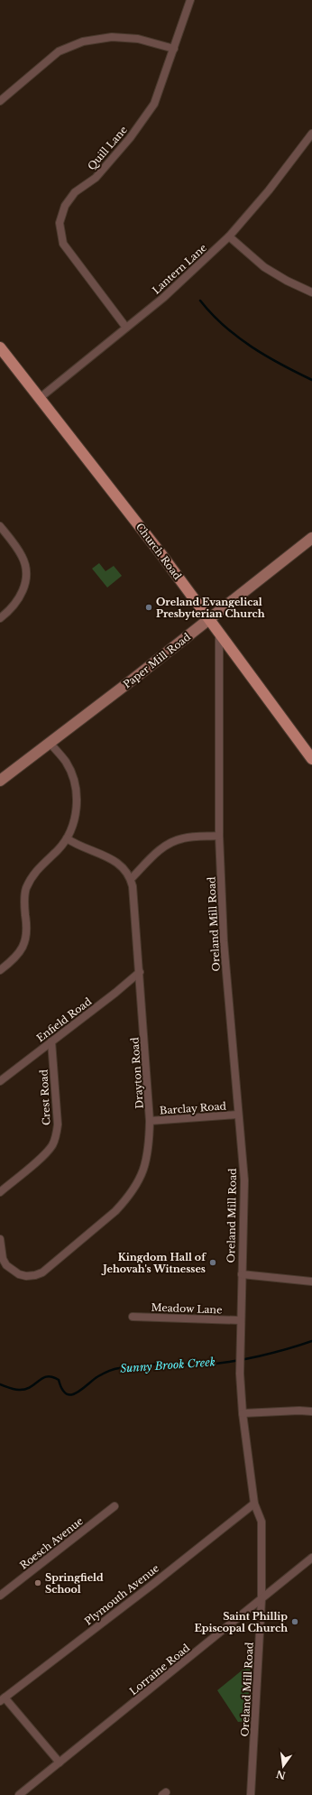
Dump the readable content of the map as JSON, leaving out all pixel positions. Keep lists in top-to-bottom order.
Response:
{
  "streets": {
    "main road": ["Church Road"],
    "street": [
      "Quill Lane",
      "Lantern Lane",
      "Paper Mill Road",
      "Oreland Mill Road",
      "Enfield Road",
      "Drayton Road",
      "Crest Road",
      "Barclay Road",
      "Meadow Lane",
      "Roesch Avenue",
      "Plymouth Avenue",
      "Lorraine Road"
    ]
  },
  "crossings": [
    ["Quill Lane", "Lantern Lane"],
    ["Lantern Lane", "Church Road"],
    ["Church Road", "Paper Mill Road"],
    ["Church Road", "Oreland Mill Road"],
    ["Oreland Mill Road", "Barclay Road"],
    ["Oreland Mill Road", "Meadow Lane"],
    ["Oreland Mill Road", "Plymouth Avenue"],
    ["Oreland Mill Road", "Lorraine Road"],
    ["Enfield Road", "Drayton Road"],
    ["Enfield Road", "Crest Road"],
    ["Drayton Road", "Barclay Road"]
  ],
  "water": ["Sunny Brook Creek"],
  "places": [
    "Oreland Evangelical Presbyterian Church",
    "Kingdom Hall of Jehovah's Witnesses",
    "Springfield School",
    "Saint Phillip Episcopal Church"
  ],
  "north": "bottom"
}
